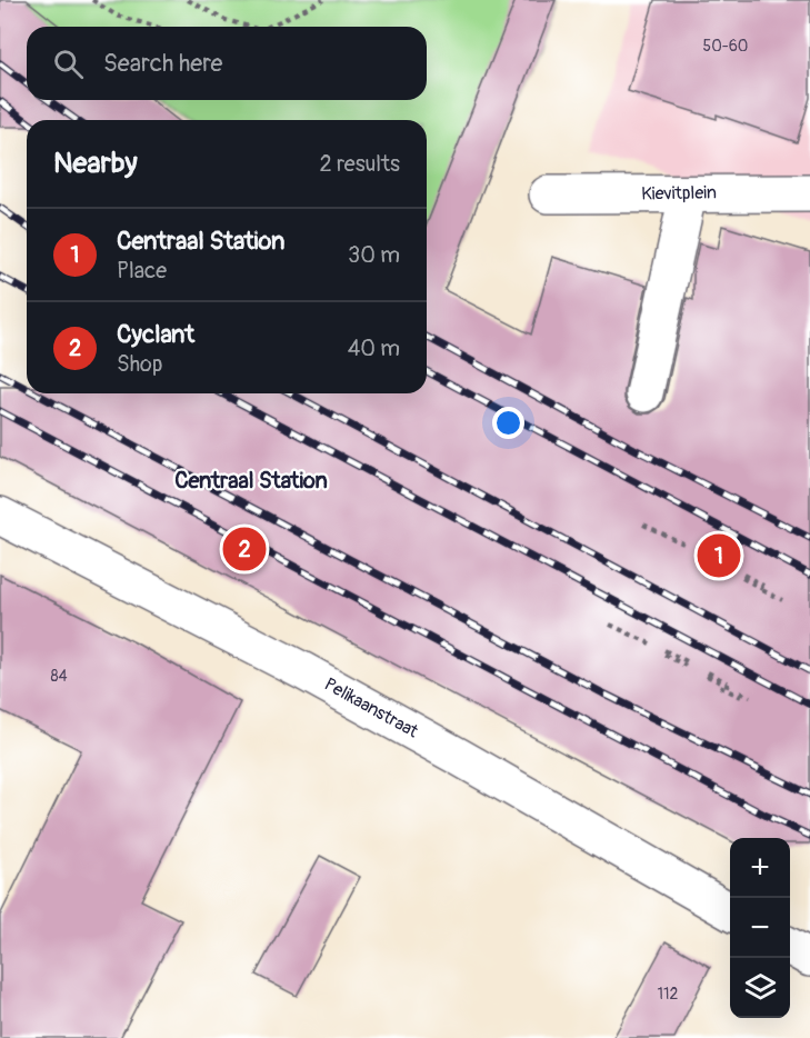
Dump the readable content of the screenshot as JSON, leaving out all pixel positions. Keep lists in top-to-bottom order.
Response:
{
  "streets": {
    "street": ["Kievitplein", "Pelikaanstraat"]
  },
  "districts": ["Centraal Station"],
  "house_numbers": ["50-60", "84", "112"],
  "page": {
    "search": "Search here",
    "heading": ["Nearby", "2 results"],
    "list": [
      {
        "mark": "1",
        "name": "Centraal Station",
        "note": "Place",
        "value": "30 m"
      },
      {
        "mark": "2",
        "name": "Cyclant",
        "note": "Shop",
        "value": "40 m"
      }
    ],
    "pins": ["2", "1"],
    "map_buttons": ["+", "−"]
  }
}
